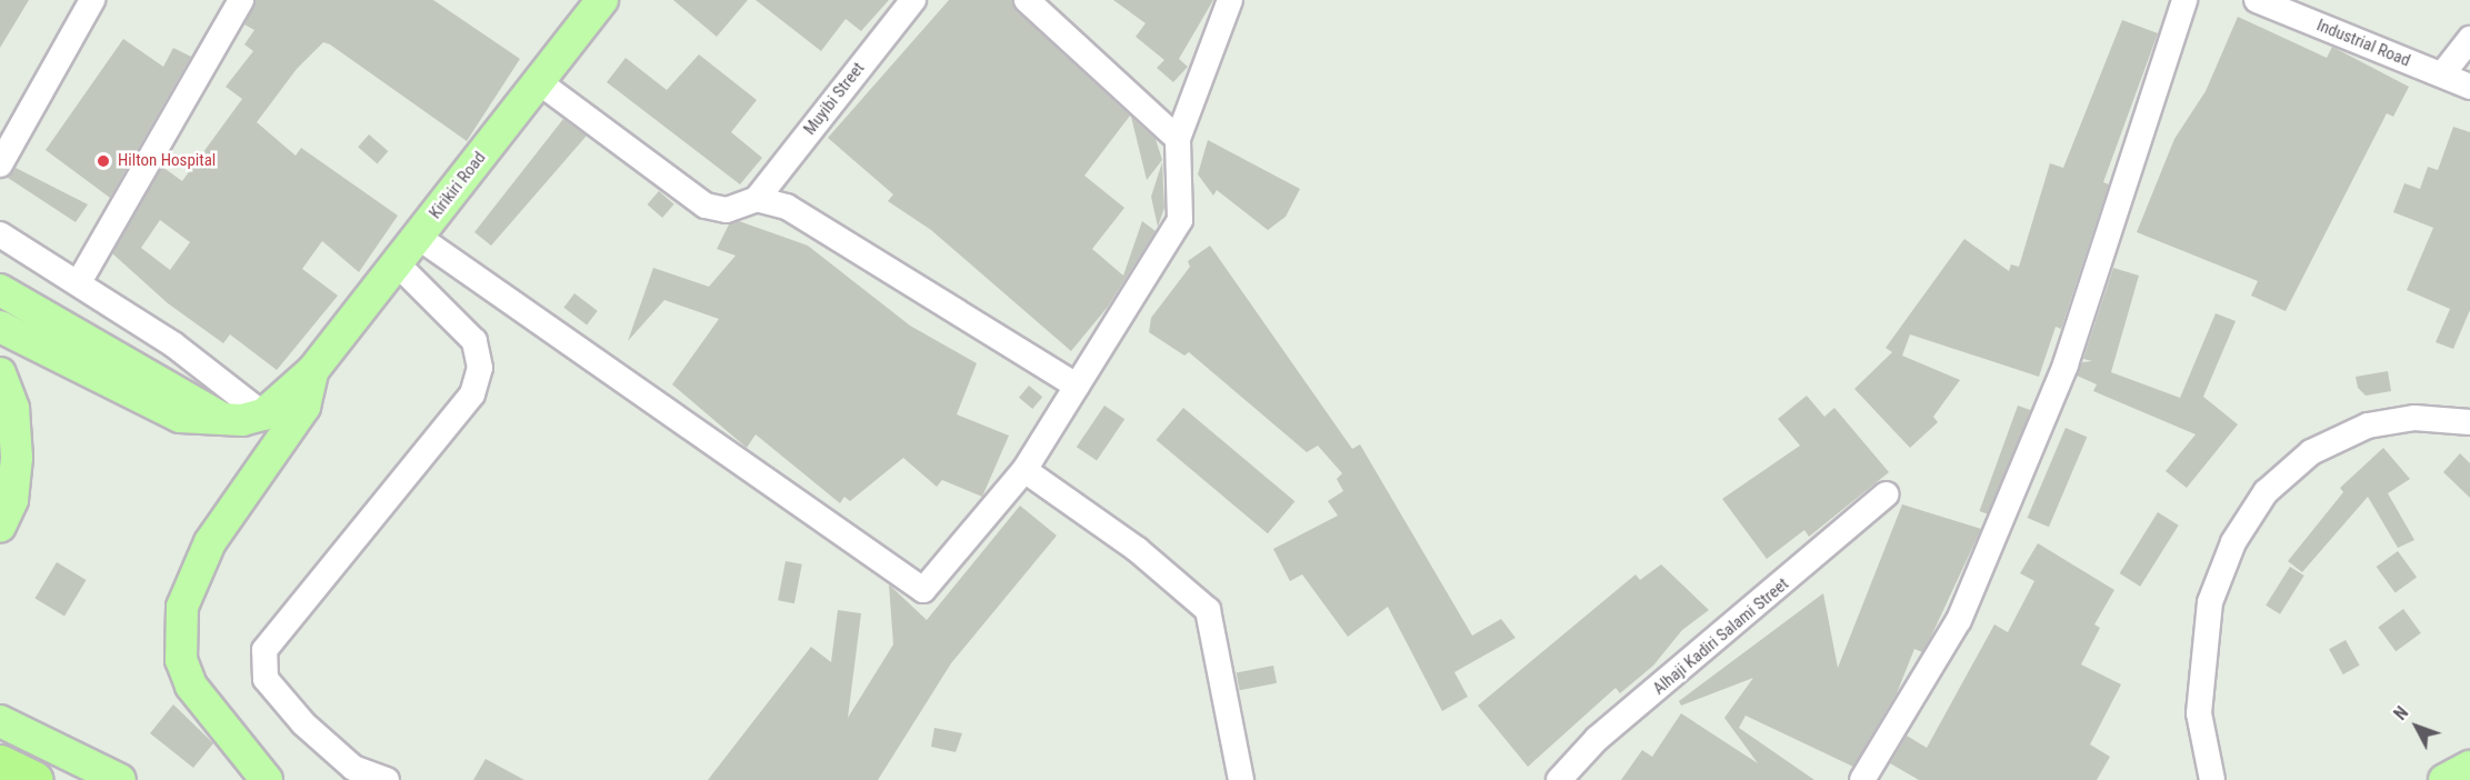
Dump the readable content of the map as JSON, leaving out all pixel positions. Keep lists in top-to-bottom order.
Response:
{
  "streets": {
    "main road": ["Kirikiri Road"],
    "street": ["Industrial Road", "Muyibi Street", "Alhaji Kadiri Salami Street"]
  },
  "places": ["Hilton Hospital"],
  "north": "top left"
}
